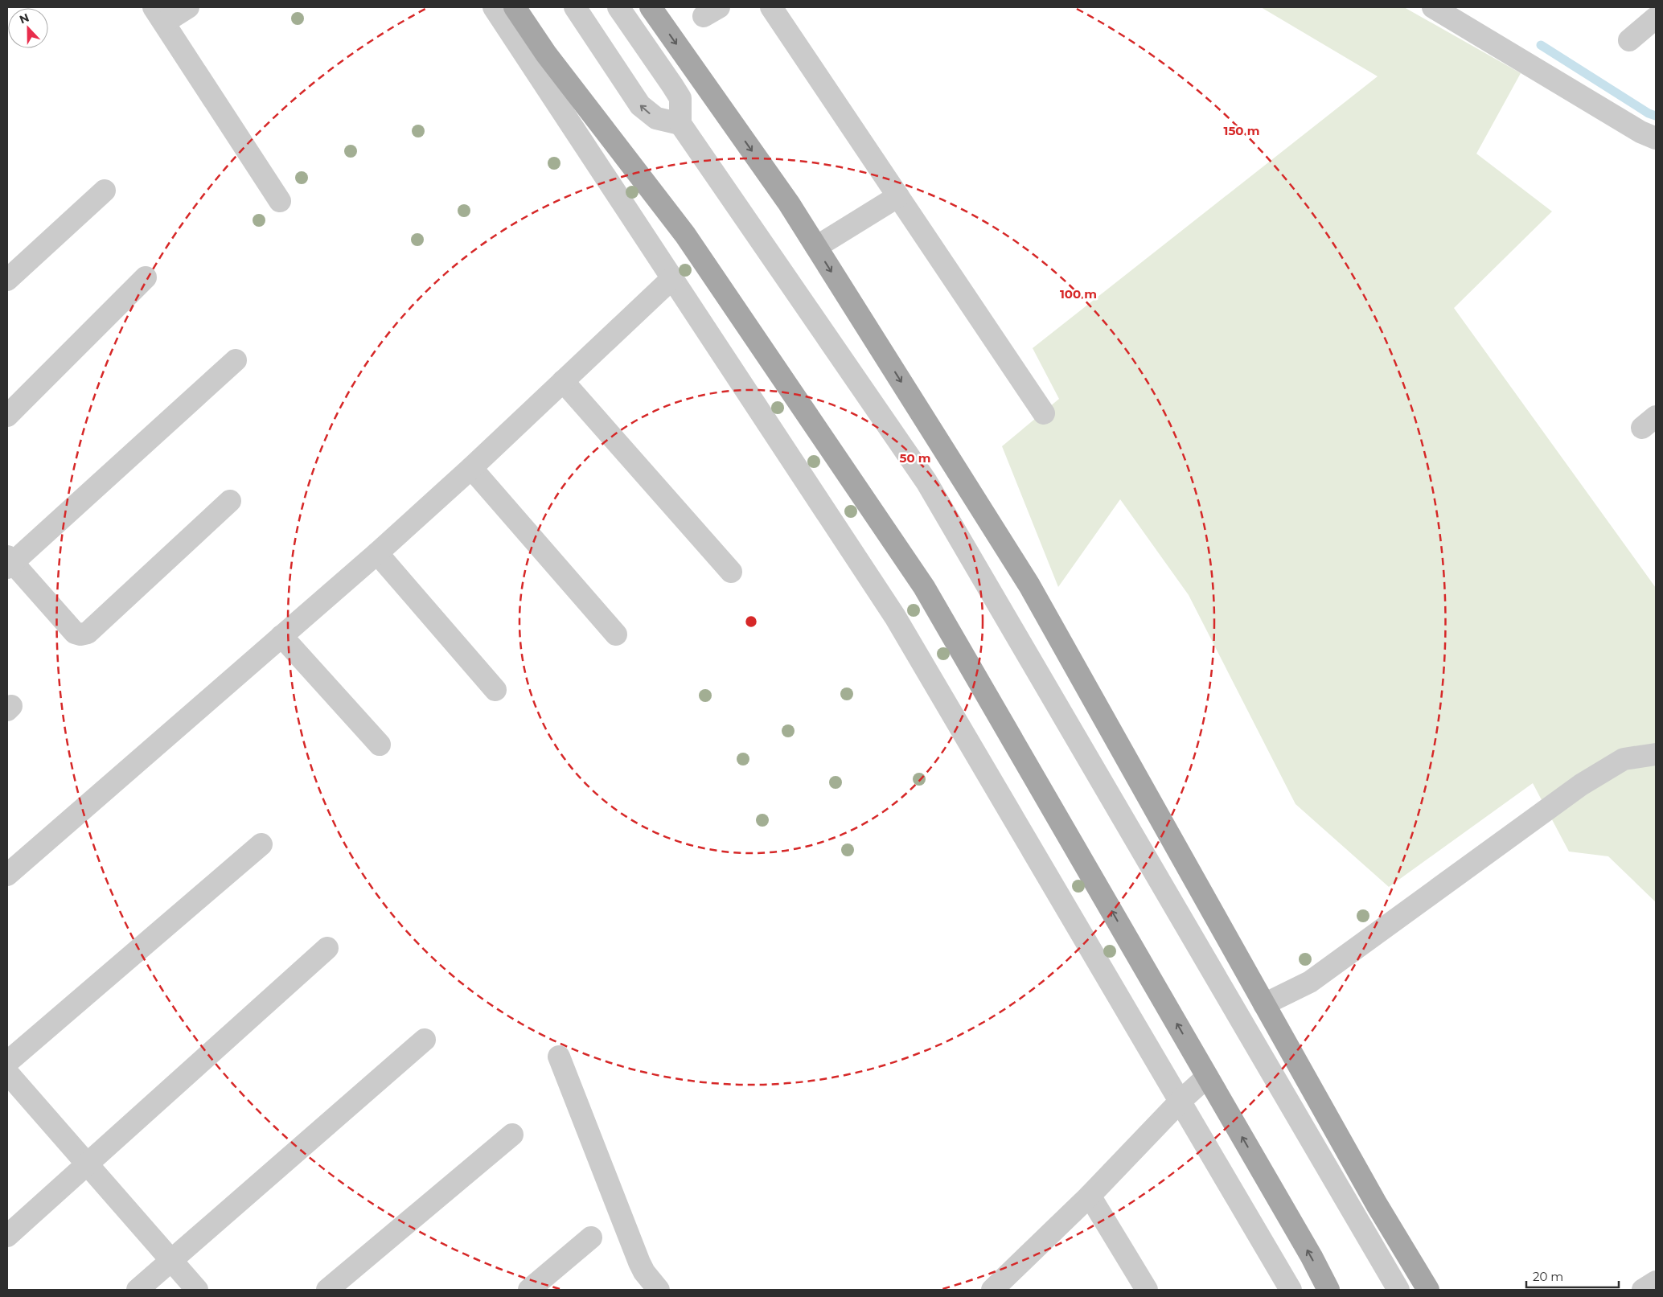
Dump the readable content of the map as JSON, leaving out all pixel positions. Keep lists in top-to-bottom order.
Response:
{
  "scale_bar": "20 m",
  "north": "top",
  "rings": ["150 m", "100 m", "50 m"]
}
